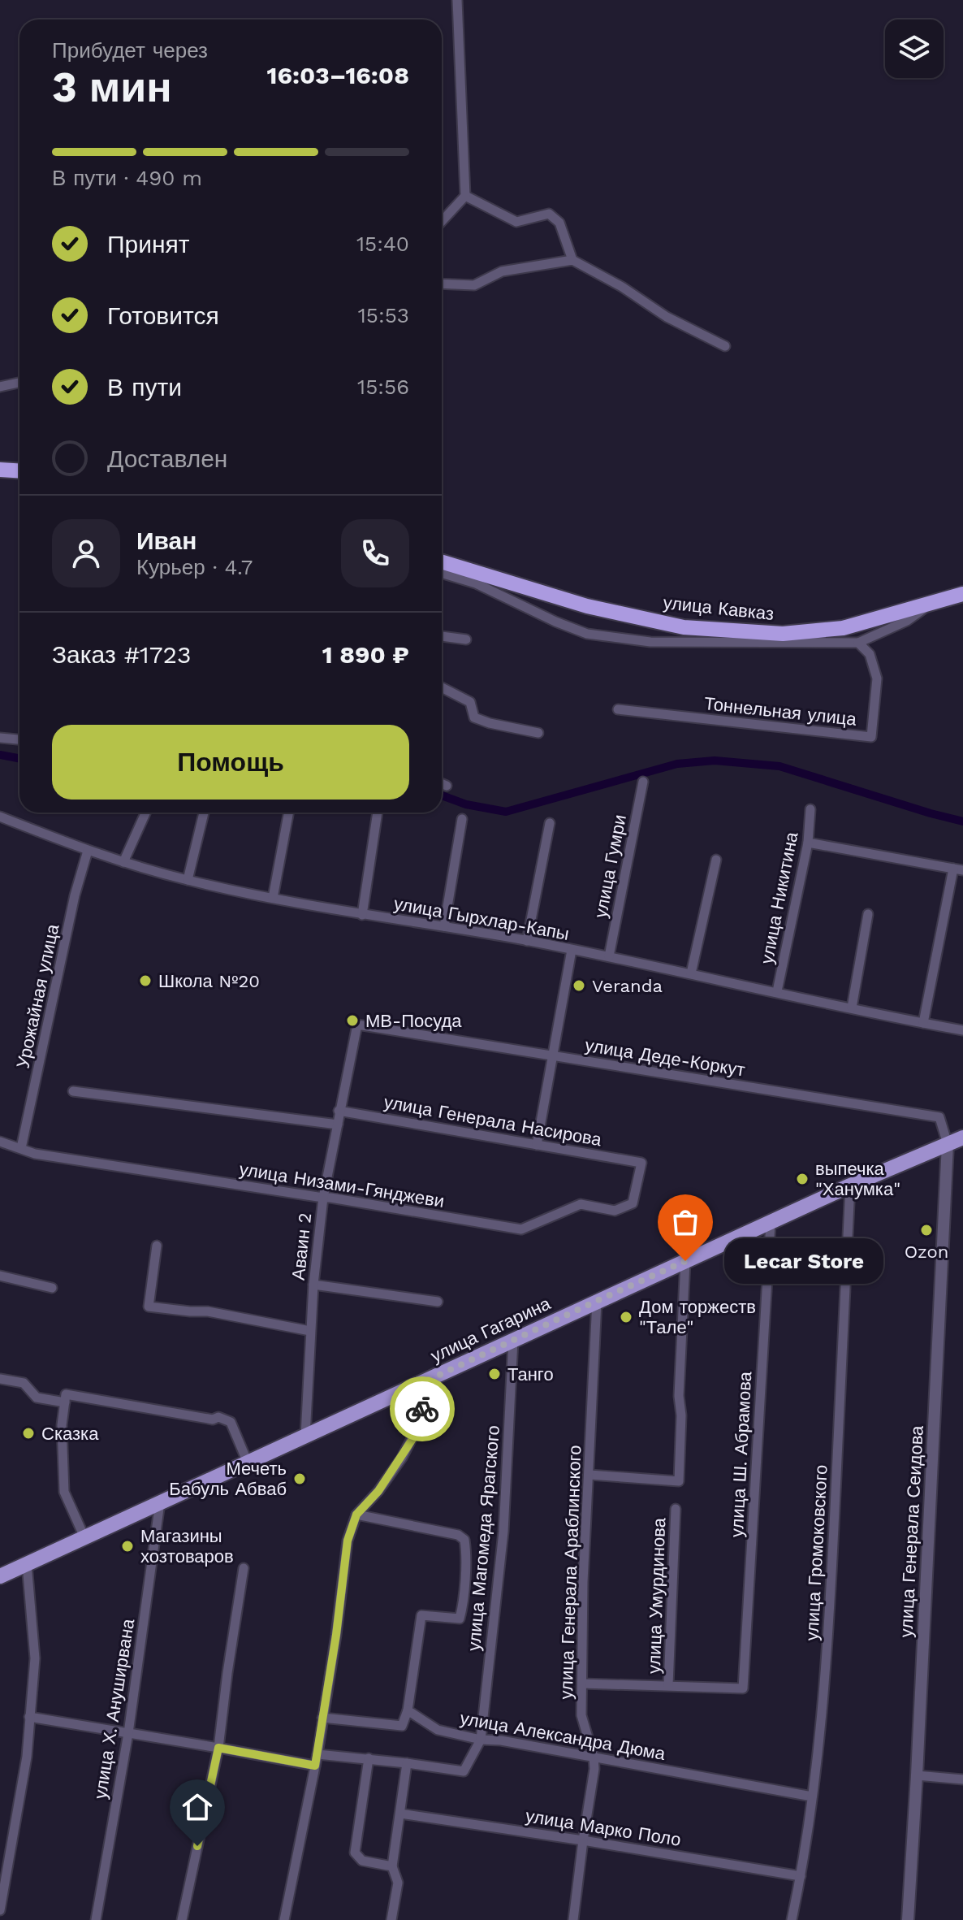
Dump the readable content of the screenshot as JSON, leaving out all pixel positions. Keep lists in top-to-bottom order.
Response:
{
  "streets": {
    "highway": ["улица Кавказ"],
    "main road": ["улица Гагарина"],
    "street": [
      "Тоннельная улица",
      "улица Гумри",
      "улица Никитина",
      "улица Гырхлар-Капы",
      "Урожайная улица",
      "улица Деде-Коркут",
      "улица Генерала Насирова",
      "улица Низами-Гянджеви",
      "Аваин 2",
      "улица Ш. Абрамова",
      "улица Генерала Сеидова",
      "улица Магомеда Ярагского",
      "улица Громоковского",
      "улица Генерала Араблинского",
      "улица Умурдинова",
      "улица Х. Ануширвана",
      "улица Александра Дюма",
      "улица Марко Поло"
    ]
  },
  "crossings": [
    ["улица Гумри", "улица Гырхлар-Капы"],
    ["улица Никитина", "улица Гырхлар-Капы"],
    ["улица Гырхлар-Капы", "Урожайная улица"],
    ["Урожайная улица", "улица Низами-Гянджеви"],
    ["улица Деде-Коркут", "Аваин 2"],
    ["улица Деде-Коркут", "улица Гагарина"],
    ["улица Деде-Коркут", "улица Генерала Сеидова"],
    ["улица Генерала Насирова", "улица Низами-Гянджеви"],
    ["улица Генерала Насирова", "Аваин 2"],
    ["улица Низами-Гянджеви", "Аваин 2"],
    ["Аваин 2", "улица Гагарина"],
    ["улица Гагарина", "улица Ш. Абрамова"],
    ["улица Гагарина", "улица Генерала Сеидова"],
    ["улица Гагарина", "улица Магомеда Ярагского"],
    ["улица Гагарина", "улица Громоковского"],
    ["улица Гагарина", "улица Генерала Араблинского"],
    ["улица Гагарина", "улица Х. Ануширвана"],
    ["улица Ш. Абрамова", "улица Умурдинова"],
    ["улица Магомеда Ярагского", "улица Александра Дюма"],
    ["улица Громоковского", "улица Александра Дюма"],
    ["улица Громоковского", "улица Марко Поло"],
    ["улица Генерала Араблинского", "улица Александра Дюма"],
    ["улица Генерала Араблинского", "улица Марко Поло"]
  ],
  "places": [
    "Школа №20",
    "Veranda",
    "МВ-Посуда",
    "выпечка \"Ханумка\"",
    "Ozon",
    "Lecar Store",
    "Дом торжеств \"Тале\"",
    "Танго",
    "Сказка",
    "Мечеть Бабуль Абваб",
    "Магазины хозтоваров"
  ],
  "page": {
    "heading": ["3 мин", "Прибудет через", "16:03–16:08"],
    "panel": [
      "Иван",
      "Курьер · 4.7",
      "Заказ #1723",
      "1 890 ₽"
    ],
    "bar": "В пути · 490 m",
    "list": [
      ["Принят", "15:40"],
      ["Готовится", "15:53"],
      ["В пути", "15:56"],
      "Доставлен"
    ],
    "buttons": "Помощь",
    "bubble": "Lecar Store"
  }
}
